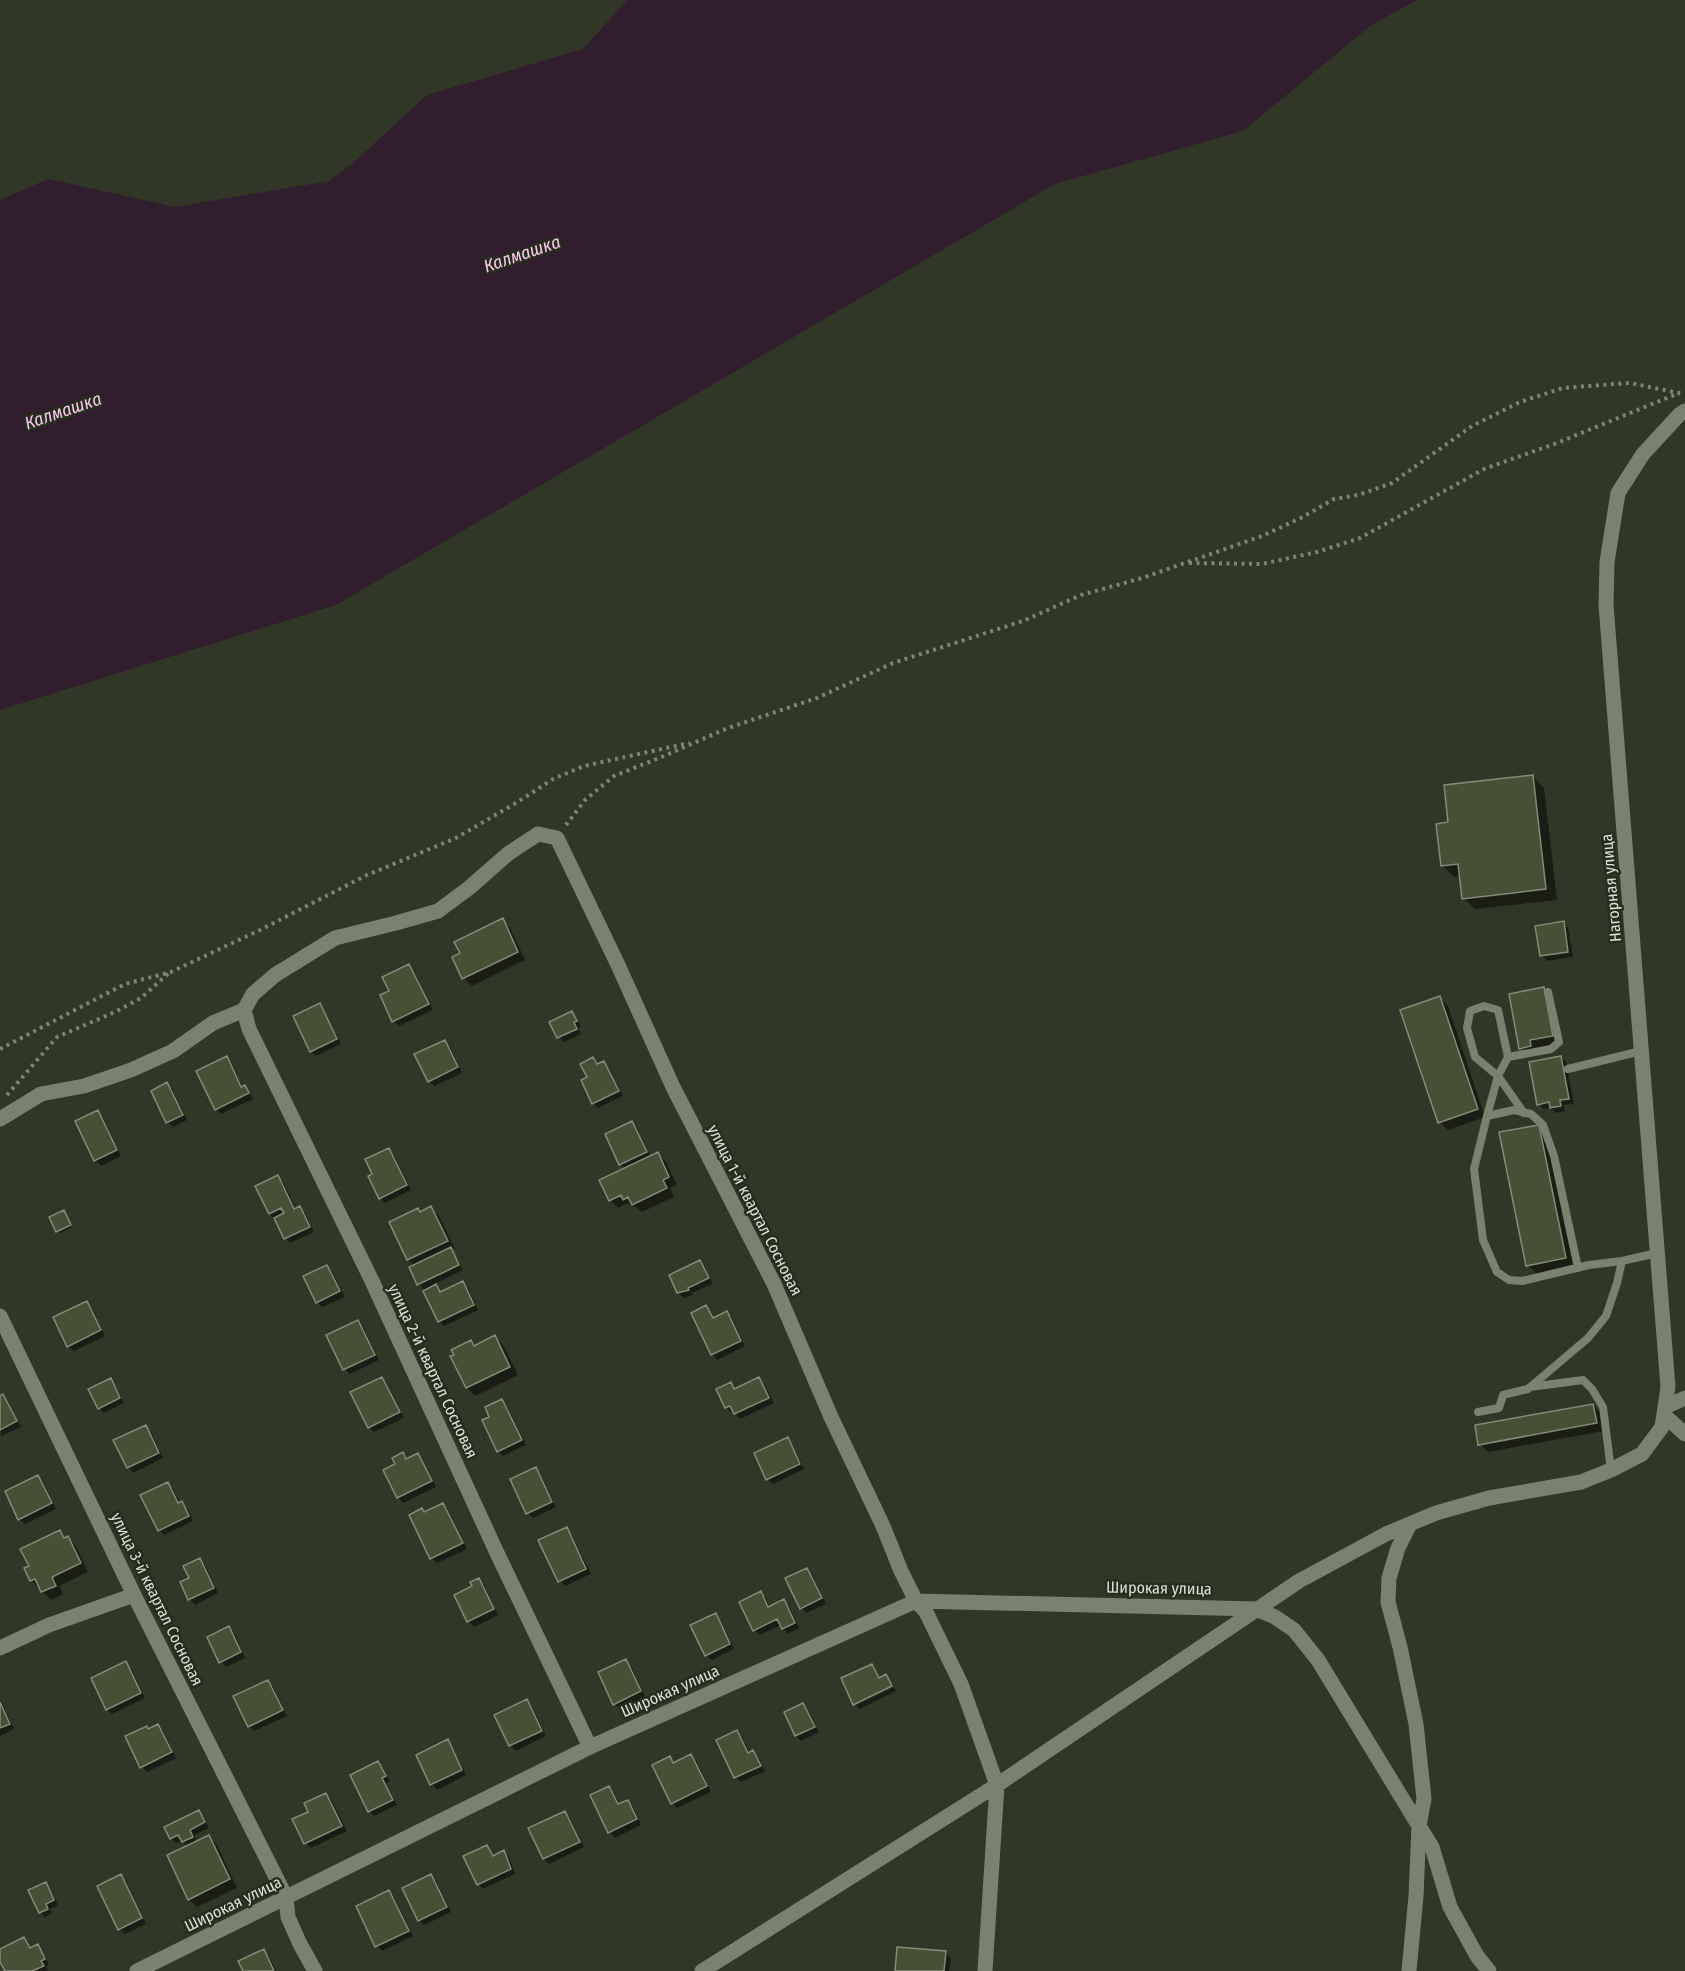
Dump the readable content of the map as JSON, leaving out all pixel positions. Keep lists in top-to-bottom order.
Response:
{
  "streets": {
    "street": [
      "Нагорная улица",
      "улица 1-й квартал Сосновая",
      "улица 2-й квартал Сосновая",
      "Широкая улица",
      "улица 3-й квартал Сосновая"
    ]
  },
  "crossings": [
    ["Нагорная улица", "улица 1-й квартал Сосновая"],
    ["Нагорная улица", "Широкая улица"],
    ["улица 1-й квартал Сосновая", "Широкая улица"],
    ["улица 2-й квартал Сосновая", "Широкая улица"],
    ["Широкая улица", "улица 3-й квартал Сосновая"]
  ],
  "water": ["Калмашка"]
}
